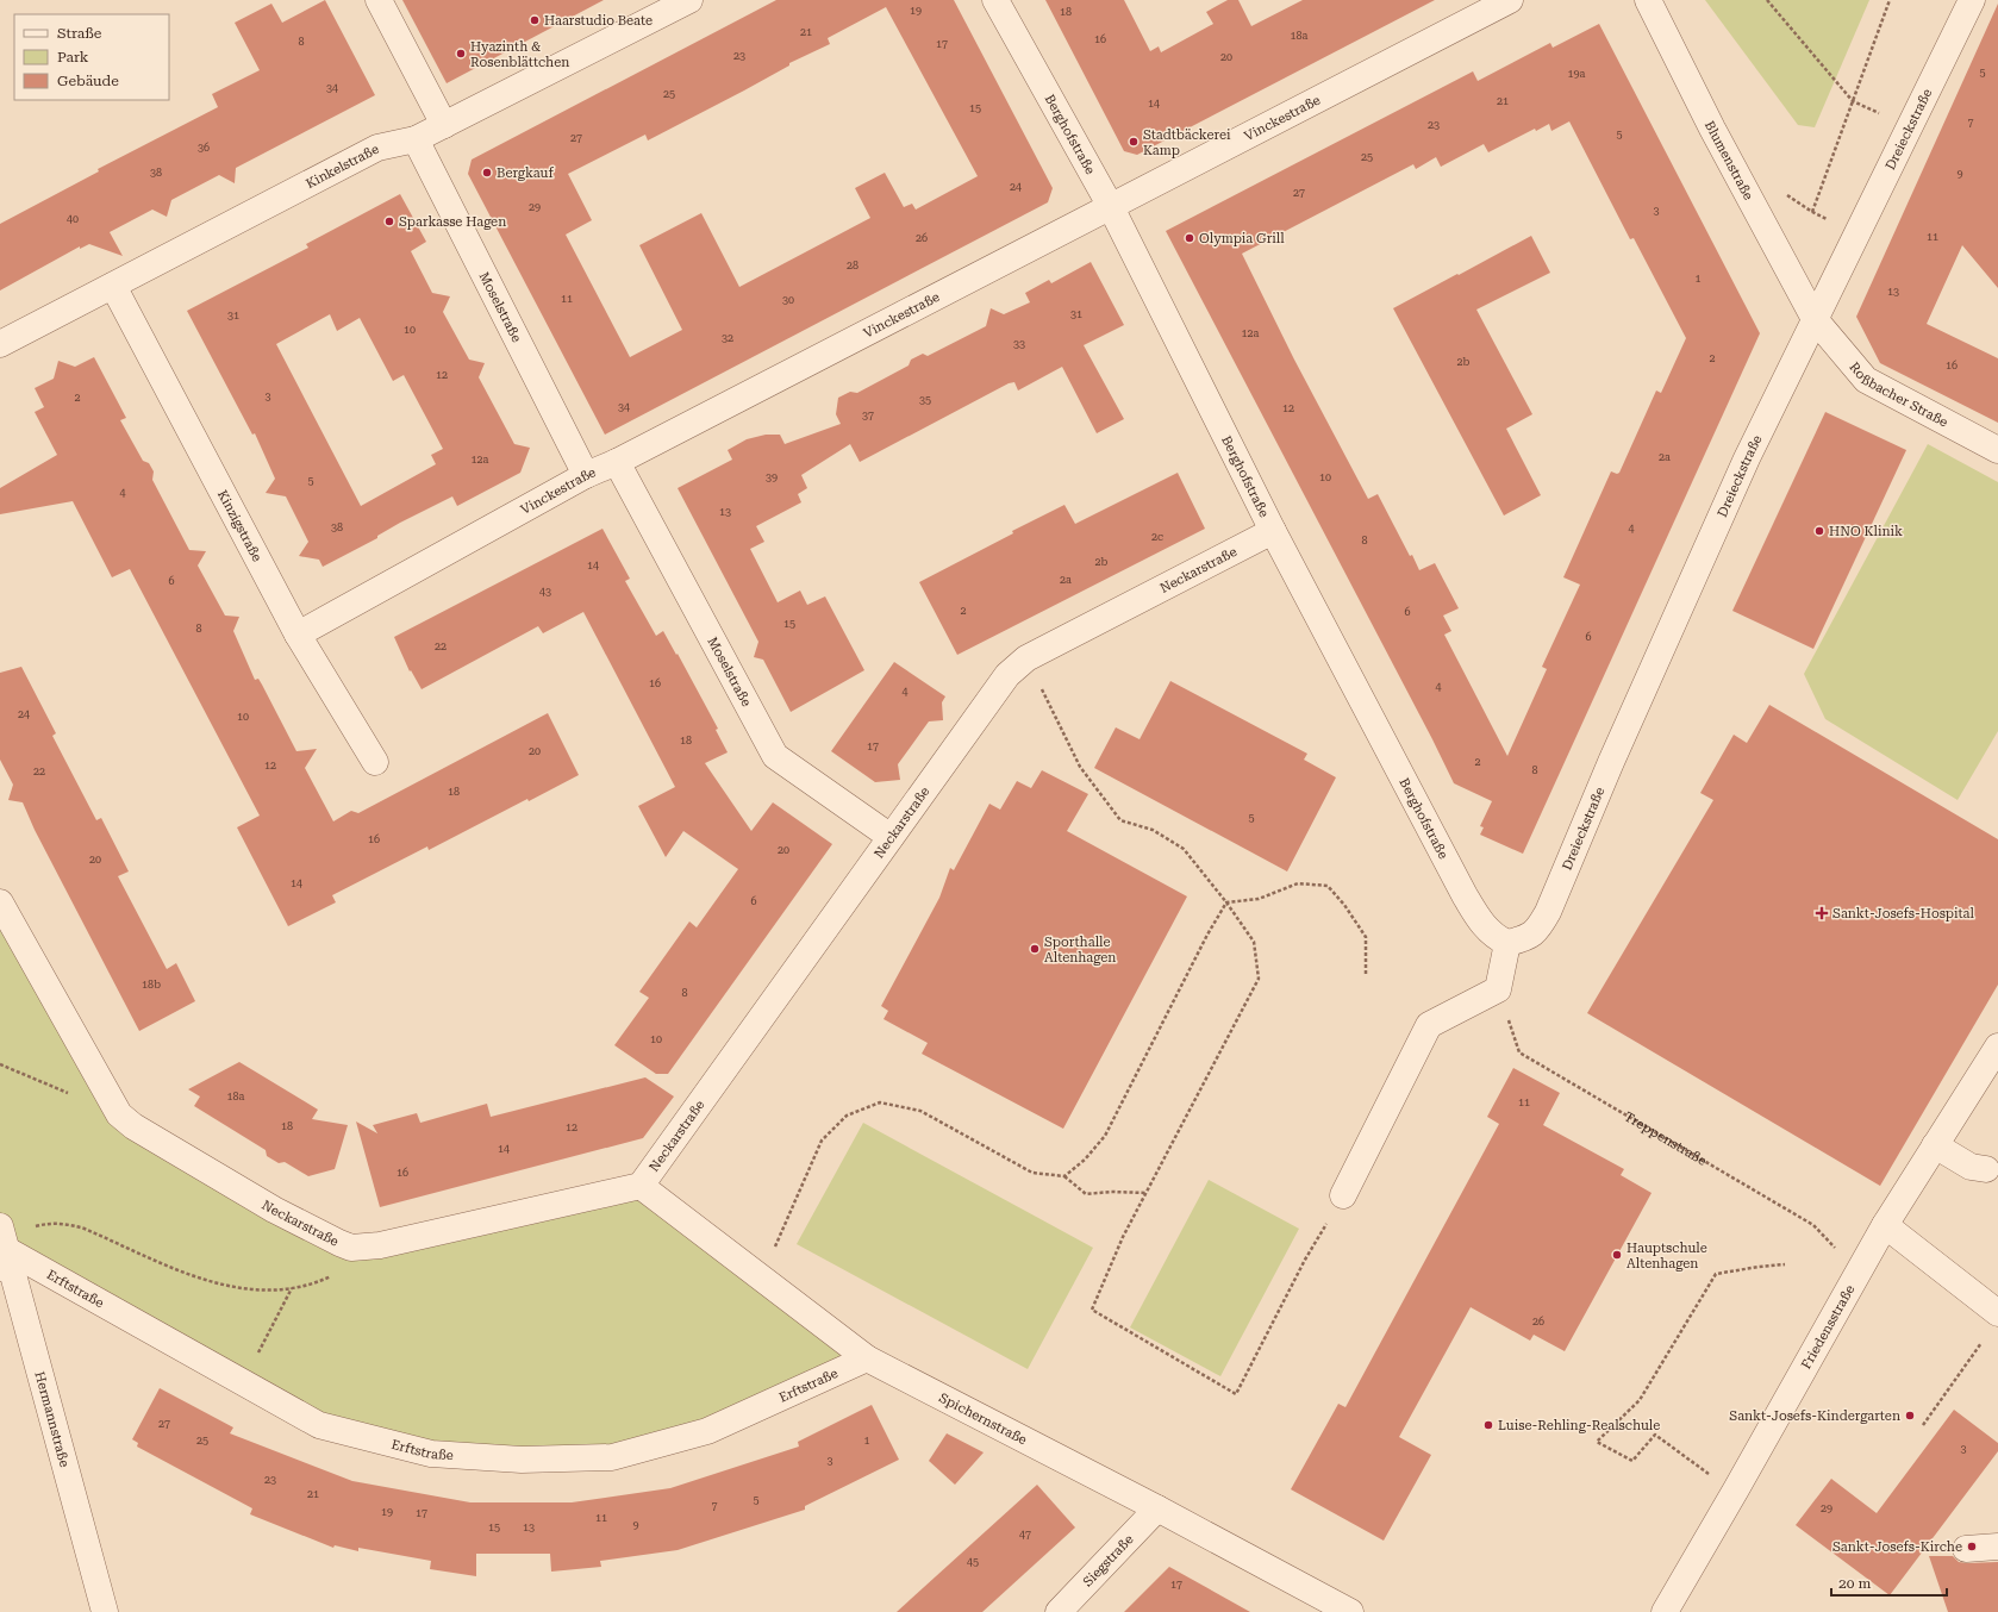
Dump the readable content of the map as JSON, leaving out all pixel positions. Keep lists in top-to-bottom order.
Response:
{
  "streets": {
    "street": [
      "Vinckestraße",
      "Dreieckstraße",
      "Berghofstraße",
      "Blumenstraße",
      "Kinkelstraße",
      "Moselstraße",
      "Roßbacher Straße",
      "Kinzigstraße",
      "Neckarstraße",
      "Erftstraße",
      "Friedensstraße",
      "Spichernstraße",
      "Hermannstraße",
      "Siegstraße"
    ],
    "path": ["Treppenstraße"]
  },
  "crossings": [
    ["Vinckestraße", "Berghofstraße"],
    ["Vinckestraße", "Moselstraße"],
    ["Vinckestraße", "Kinzigstraße"],
    ["Dreieckstraße", "Berghofstraße"],
    ["Dreieckstraße", "Blumenstraße"],
    ["Dreieckstraße", "Roßbacher Straße"],
    ["Berghofstraße", "Neckarstraße"],
    ["Blumenstraße", "Roßbacher Straße"],
    ["Kinkelstraße", "Moselstraße"],
    ["Kinkelstraße", "Kinzigstraße"],
    ["Moselstraße", "Neckarstraße"],
    ["Neckarstraße", "Spichernstraße"],
    ["Treppenstraße", "Friedensstraße"],
    ["Erftstraße", "Spichernstraße"],
    ["Erftstraße", "Hermannstraße"],
    ["Spichernstraße", "Siegstraße"]
  ],
  "places": {
    "other": [
      "Haarstudio Beate",
      "Hyazinth & Rosenblättchen",
      "Stadtbäckerei Kamp",
      "Bergkauf",
      "Sparkasse Hagen",
      "Olympia Grill",
      "HNO Klinik",
      "Sporthalle Altenhagen",
      "Hauptschule Altenhagen",
      "Sankt-Josefs-Kindergarten",
      "Luise-Rehling-Realschule",
      "Sankt-Josefs-Kirche"
    ],
    "health": ["Sankt-Josefs-Hospital"]
  },
  "house_numbers": [
    "19",
    "18",
    "21",
    "18a",
    "16",
    "8",
    "17",
    "23",
    "20",
    "5",
    "19a",
    "34",
    "25",
    "21",
    "14",
    "15",
    "7",
    "23",
    "5",
    "27",
    "36",
    "25",
    "38",
    "9",
    "24",
    "27",
    "29",
    "3",
    "40",
    "11",
    "26",
    "28",
    "1",
    "13",
    "11",
    "30",
    "31",
    "31",
    "10",
    "12a",
    "32",
    "33",
    "2",
    "2b",
    "16",
    "12",
    "3",
    "2",
    "35",
    "34",
    "12",
    "37",
    "2a",
    "12a",
    "39",
    "10",
    "5",
    "4",
    "13",
    "38",
    "4",
    "2c",
    "8",
    "2b",
    "14",
    "2a",
    "6",
    "43",
    "2",
    "6",
    "15",
    "8",
    "6",
    "22",
    "16",
    "4",
    "4",
    "24",
    "10",
    "18",
    "17",
    "20",
    "2",
    "12",
    "8",
    "22",
    "18",
    "5",
    "16",
    "20",
    "20",
    "14",
    "6",
    "18b",
    "8",
    "10",
    "18a",
    "11",
    "18",
    "12",
    "14",
    "16",
    "26",
    "27",
    "25",
    "1",
    "3",
    "3",
    "23",
    "21",
    "5",
    "7",
    "29",
    "19",
    "17",
    "11",
    "9",
    "15",
    "13",
    "47",
    "45",
    "17"
  ],
  "legend": ["Straße", "Park", "Gebäude"],
  "scale_bar": "20 m"
}
